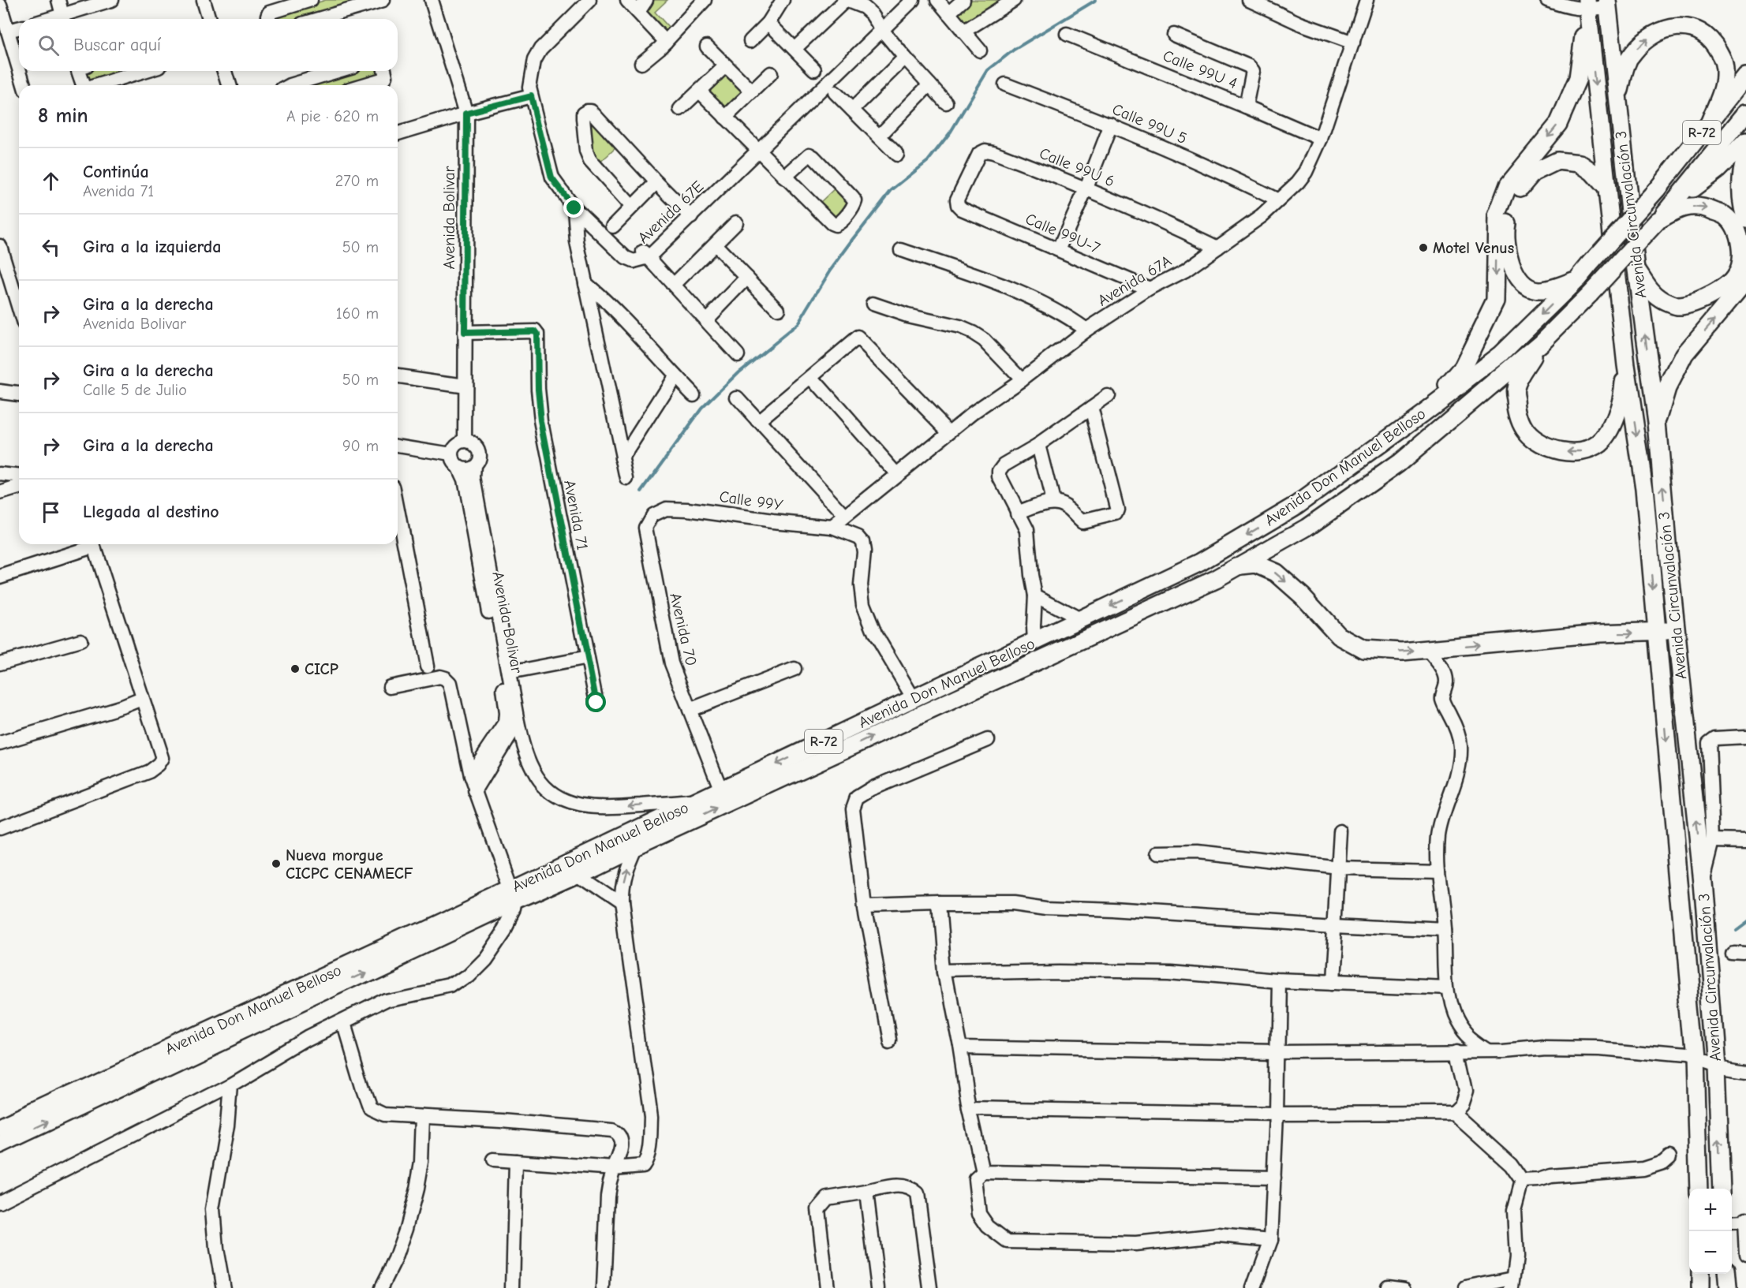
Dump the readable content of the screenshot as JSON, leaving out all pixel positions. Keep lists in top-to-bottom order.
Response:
{
  "streets": {
    "main road": ["R-72", "Avenida Circunvalación 3", "Avenida Don Manuel Belloso"],
    "street": [
      "Calle 99U 4",
      "Calle 99U 5",
      "Calle 99U 6",
      "Avenida 67E",
      "Avenida Bolivar",
      "Calle 99U-7",
      "Avenida 67A",
      "Calle 99Y",
      "Avenida 71",
      "Avenida 70"
    ]
  },
  "crossings": [
    ["Calle 99U 4", "Avenida 67A"],
    ["Calle 99U 5", "Avenida 67A"],
    ["R-72", "Avenida Don Manuel Belloso"],
    ["Calle 99U 6", "Calle 99U-7"],
    ["Calle 99U 6", "Avenida 67A"],
    ["Avenida Bolivar", "Avenida 71"],
    ["Calle 99U-7", "Avenida 67A"],
    ["Avenida 67A", "Calle 99Y"],
    ["Avenida Don Manuel Belloso", "Calle 99Y"],
    ["Avenida Don Manuel Belloso", "Avenida 70"],
    ["Calle 99Y", "Avenida 70"]
  ],
  "places": ["Motel Venus", "CICP", "Nueva morgue CICPC CENAMECF"],
  "page": {
    "search": "Buscar aquí",
    "heading": ["8 min", "A pie · 620 m"],
    "list": [
      ["Continúa", "Avenida 71", "270 m"],
      ["Gira a la izquierda", "50 m"],
      ["Gira a la derecha", "Avenida Bolivar", "160 m"],
      ["Gira a la derecha", "Calle 5 de Julio", "50 m"],
      ["Gira a la derecha", "90 m"],
      "Llegada al destino"
    ],
    "map_buttons": ["+", "−"]
  }
}
